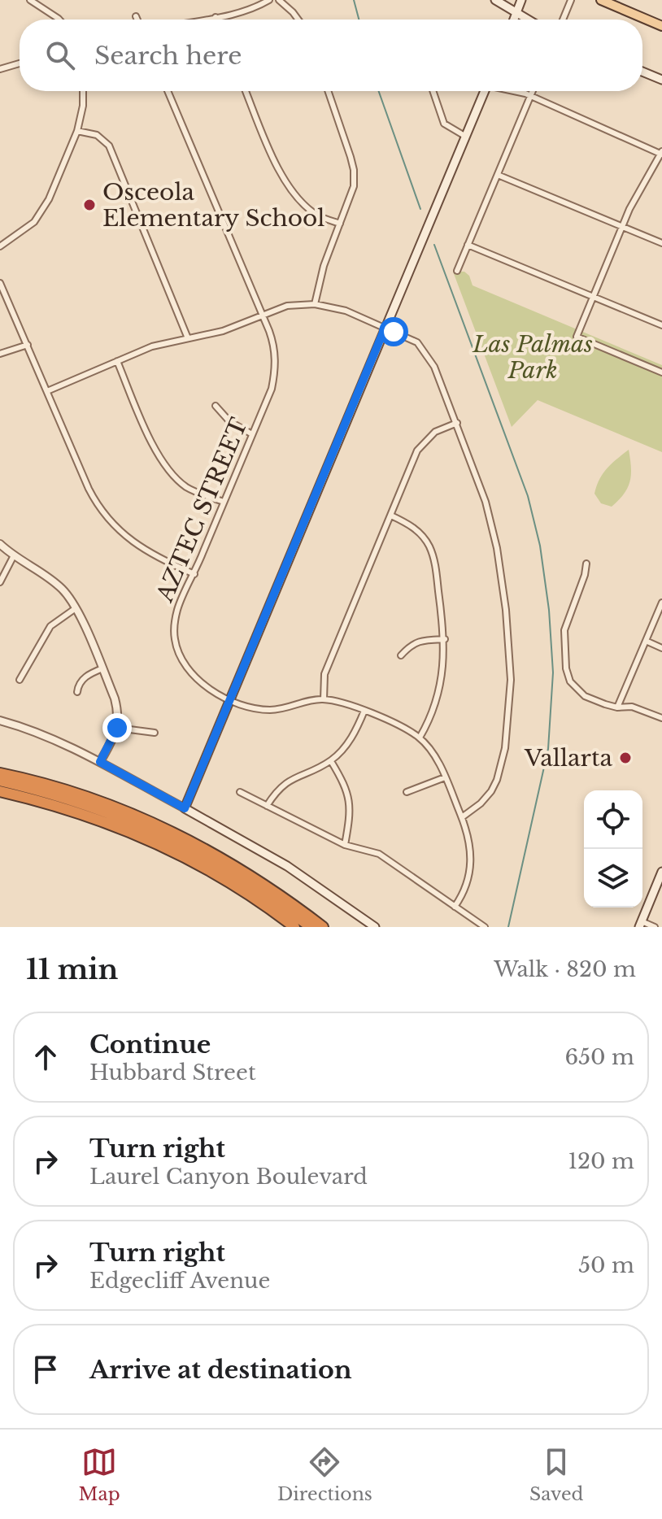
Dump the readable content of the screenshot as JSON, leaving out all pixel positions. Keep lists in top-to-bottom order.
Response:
{
  "streets": {
    "street": ["AZTEC STREET"]
  },
  "parks": ["Las Palmas Park"],
  "places": ["Osceola Elementary School", "Vallarta"],
  "page": {
    "search": "Search here",
    "heading": ["11 min", "Walk · 820 m"],
    "list": [
      ["Continue", "Hubbard Street", "650 m"],
      ["Turn right", "Laurel Canyon Boulevard", "120 m"],
      ["Turn right", "Edgecliff Avenue", "50 m"],
      "Arrive at destination"
    ],
    "nav": ["Map", "Directions", "Saved"]
  }
}
